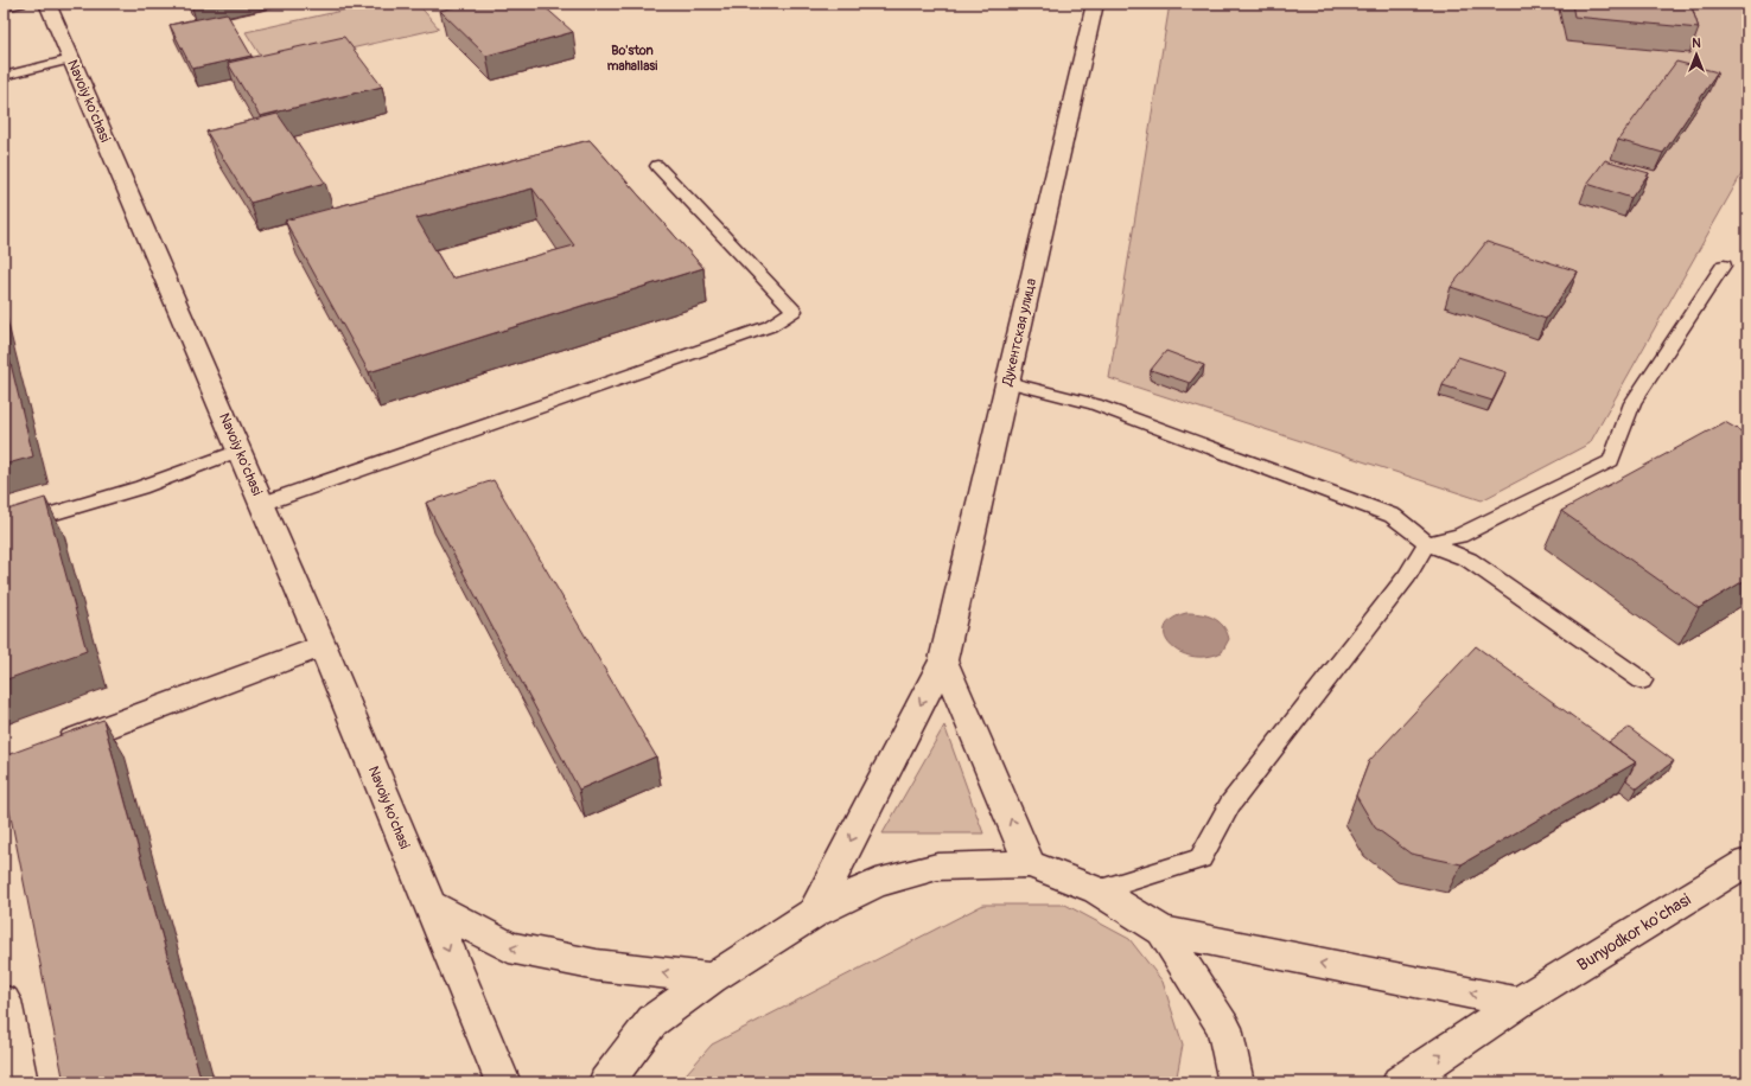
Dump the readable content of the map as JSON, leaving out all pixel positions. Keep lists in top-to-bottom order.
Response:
{
  "streets": {
    "main road": ["Navoiy ko'chasi", "Дукентская улица", "Bunyodkor ko'chasi"]
  },
  "districts": ["Bo'ston mahallasi"],
  "north": "top"
}
